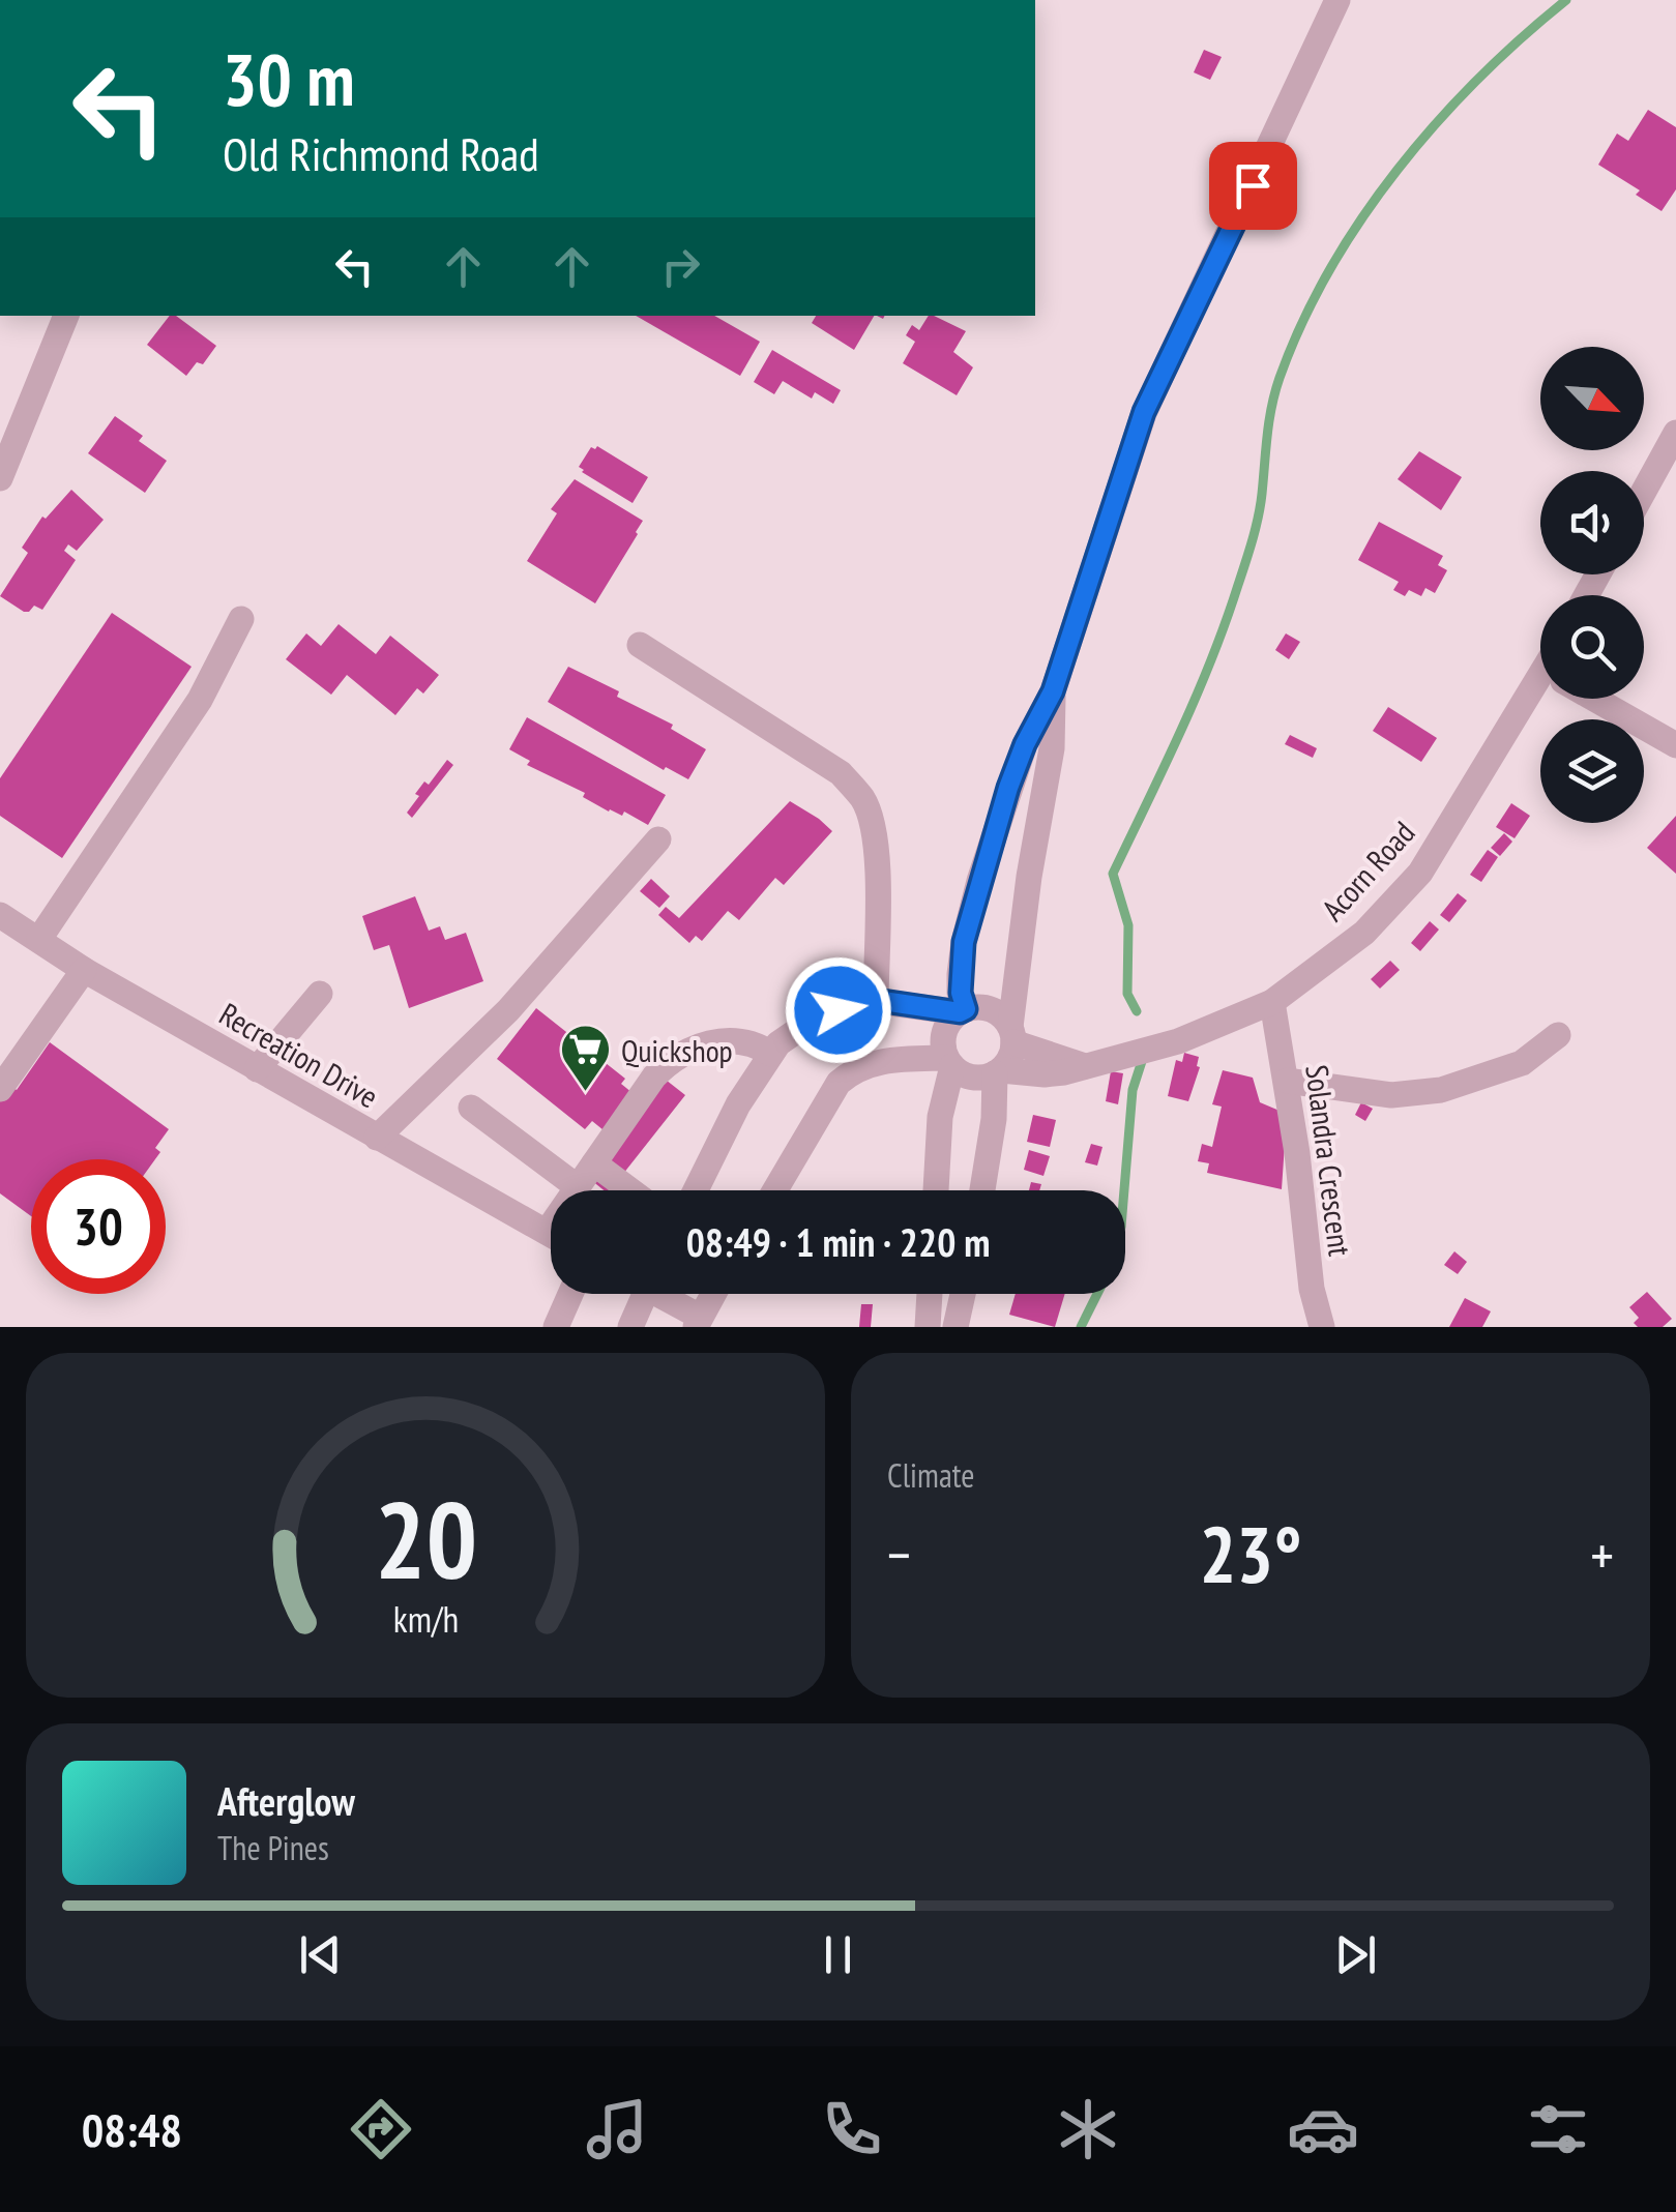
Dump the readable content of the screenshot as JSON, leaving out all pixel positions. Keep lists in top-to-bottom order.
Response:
{
  "streets": {
    "street": ["Acorn Road", "Recreation Drive", "Solandra Crescent"]
  },
  "crossings": [
    ["Acorn Road", "Solandra Crescent"]
  ],
  "places": {
    "supermarket": ["Quickshop"]
  },
  "north": "bottom right",
  "page": {
    "turn": ["30 m", "Old Richmond Road"],
    "limit": "30",
    "trip": "08:49 · 1 min · 220 m",
    "tile": "Climate",
    "heat": ["−", "23°", "+"],
    "song": ["Afterglow", "The Pines"],
    "tabs": "08:48",
    "gauge": ["20", "km/h"]
  }
}
